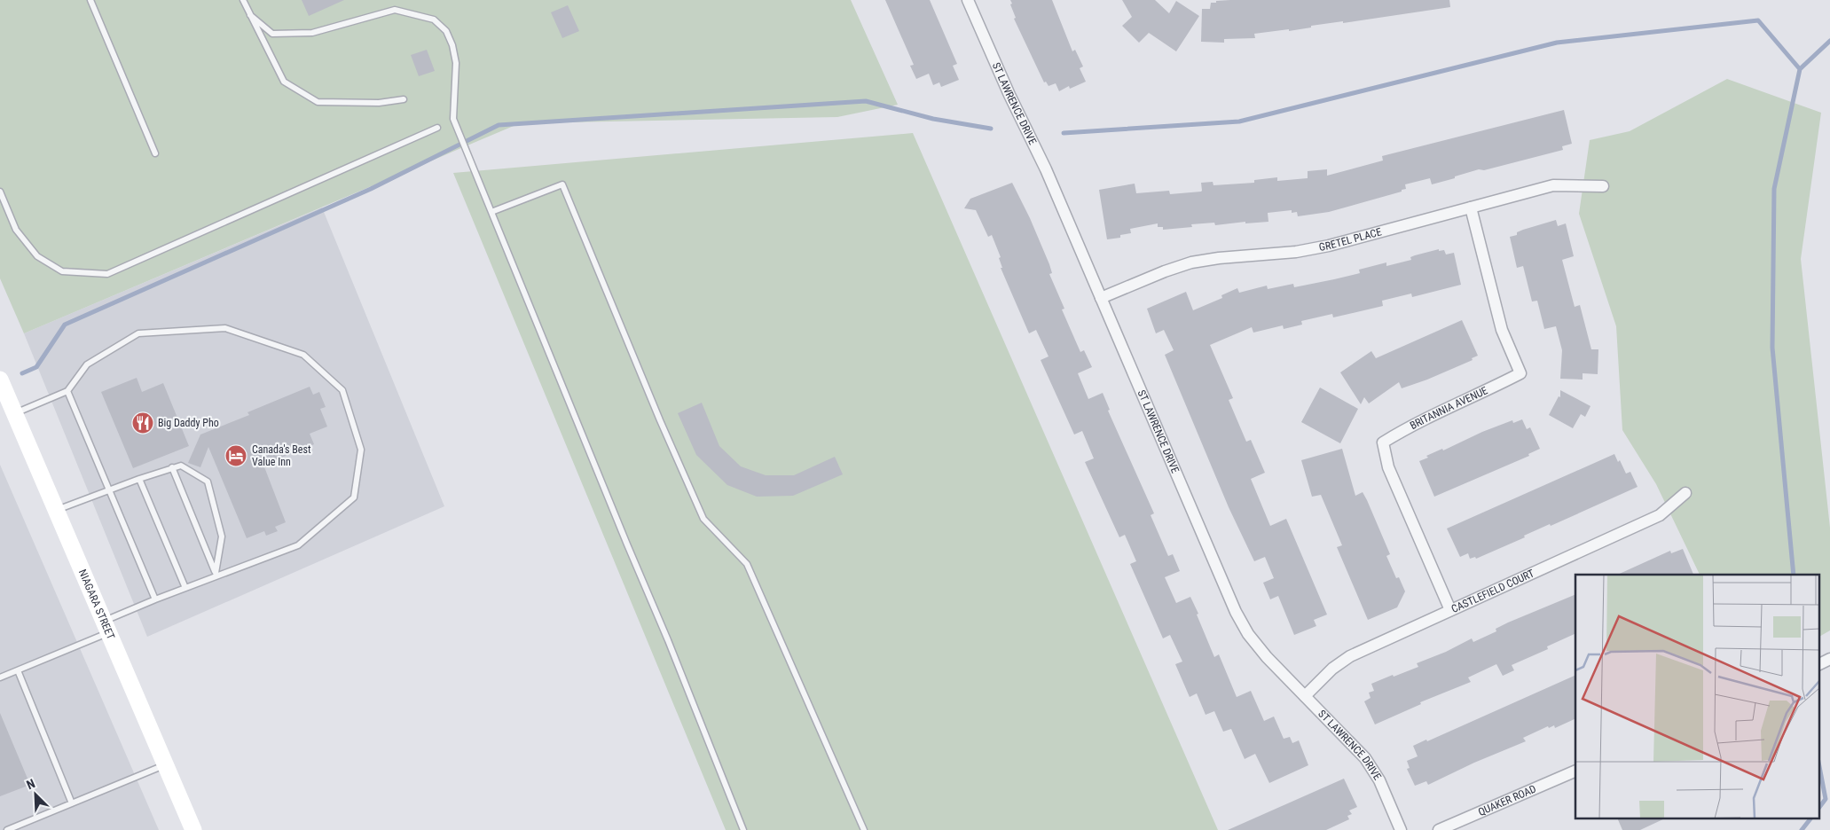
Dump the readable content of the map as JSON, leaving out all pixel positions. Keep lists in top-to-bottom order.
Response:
{
  "streets": {
    "main road": ["NIAGARA STREET"],
    "street": [
      "ST LAWRENCE DRIVE",
      "GRETEL PLACE",
      "BRITANNIA AVENUE",
      "CASTLEFIELD COURT",
      "QUAKER ROAD"
    ]
  },
  "crossings": [
    ["ST LAWRENCE DRIVE", "GRETEL PLACE"],
    ["ST LAWRENCE DRIVE", "CASTLEFIELD COURT"],
    ["GRETEL PLACE", "BRITANNIA AVENUE"],
    ["BRITANNIA AVENUE", "CASTLEFIELD COURT"]
  ],
  "places": {
    "restaurant": ["Big Daddy Pho"],
    "hotel": ["Canada's Best Value Inn"]
  },
  "north": "top left"
}
